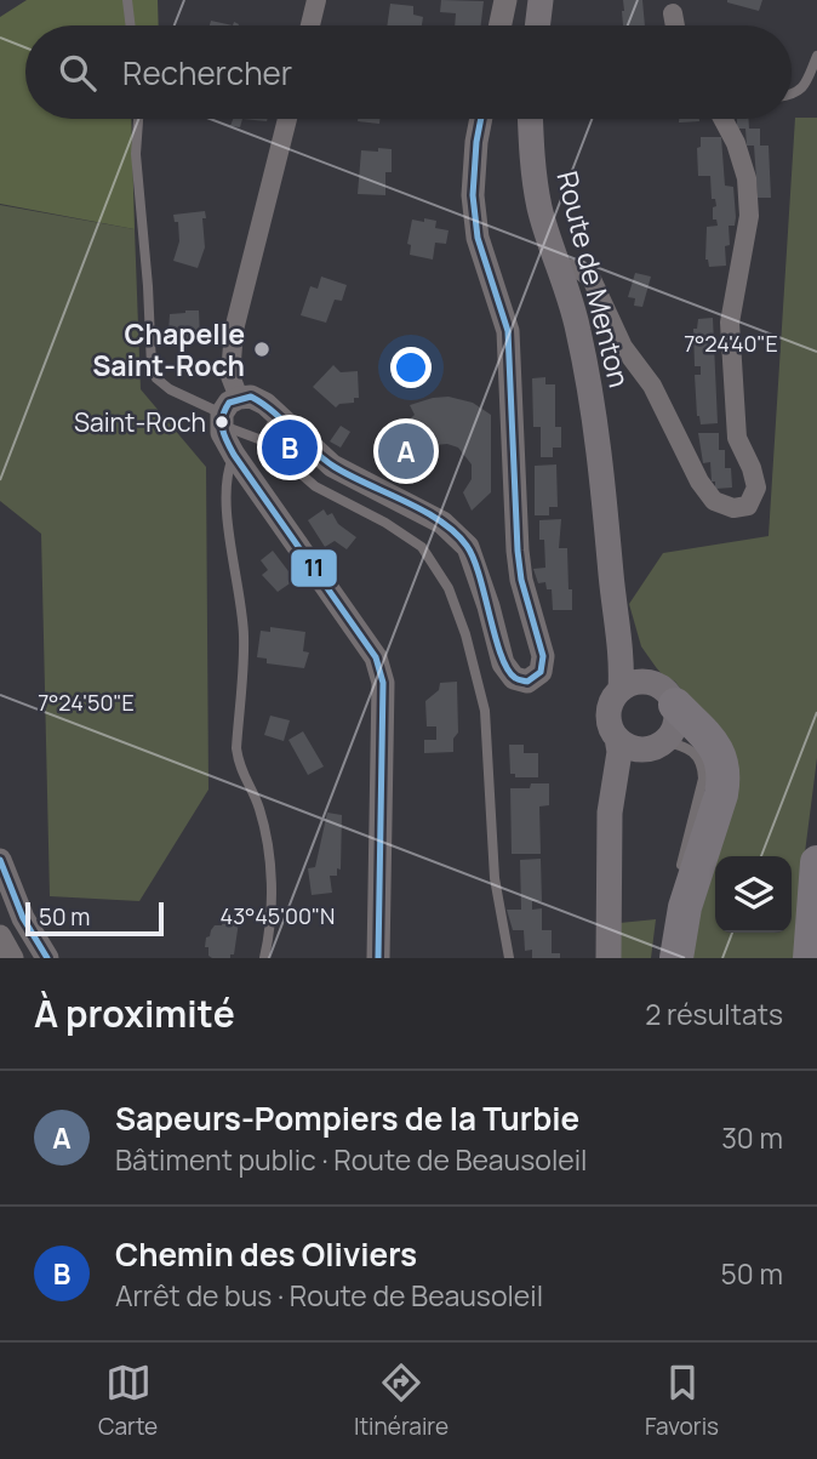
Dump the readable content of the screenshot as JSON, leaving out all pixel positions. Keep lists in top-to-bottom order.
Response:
{
  "streets": {
    "main road": ["Route de Menton"]
  },
  "places": ["Chapelle Saint-Roch", "Saint-Roch"],
  "lines": ["transit line 11"],
  "scale_bar": "50 m",
  "page": {
    "search": "Rechercher",
    "pins": ["B", "A"],
    "scale": "50 m",
    "heading": ["À proximité", "2 résultats"],
    "list": [
      {
        "mark": "A",
        "name": "Sapeurs-Pompiers de la Turbie",
        "note": "Bâtiment public · Route de Beausoleil",
        "value": "30 m"
      },
      {
        "mark": "B",
        "name": "Chemin des Oliviers",
        "note": "Arrêt de bus · Route de Beausoleil",
        "value": "50 m"
      }
    ],
    "nav": ["Carte", "Itinéraire", "Favoris"]
  },
  "coordinates": ["7°24'40\"E", "7°24'50\"E", "43°45'00\"N"]
}
